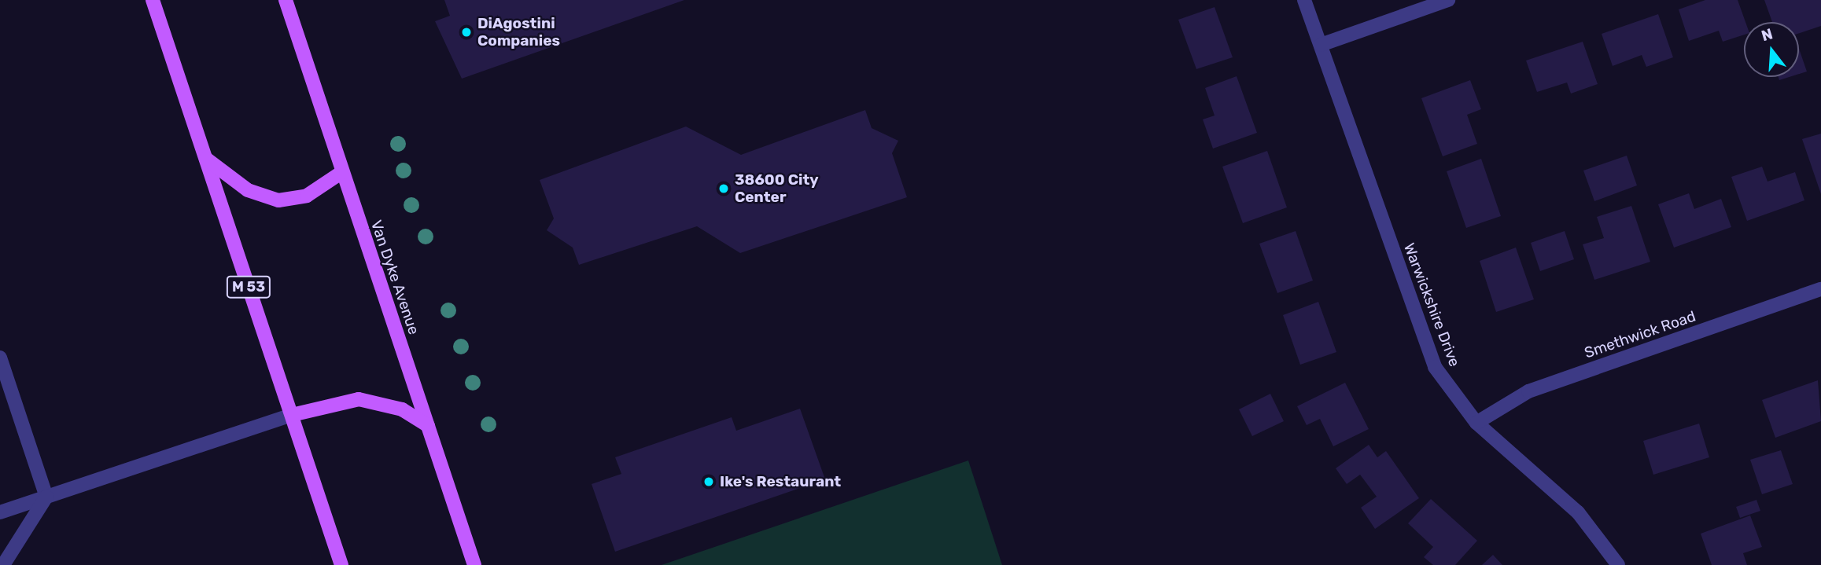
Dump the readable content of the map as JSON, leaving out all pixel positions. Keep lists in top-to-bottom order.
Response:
{
  "streets": {
    "main road": ["Van Dyke Avenue", "M 53"],
    "street": ["Warwickshire Drive", "Smethwick Road"]
  },
  "crossings": [
    ["Warwickshire Drive", "Smethwick Road"]
  ],
  "places": ["DiAgostini Companies", "38600 City Center", "Ike's Restaurant"],
  "north": "top"
}
